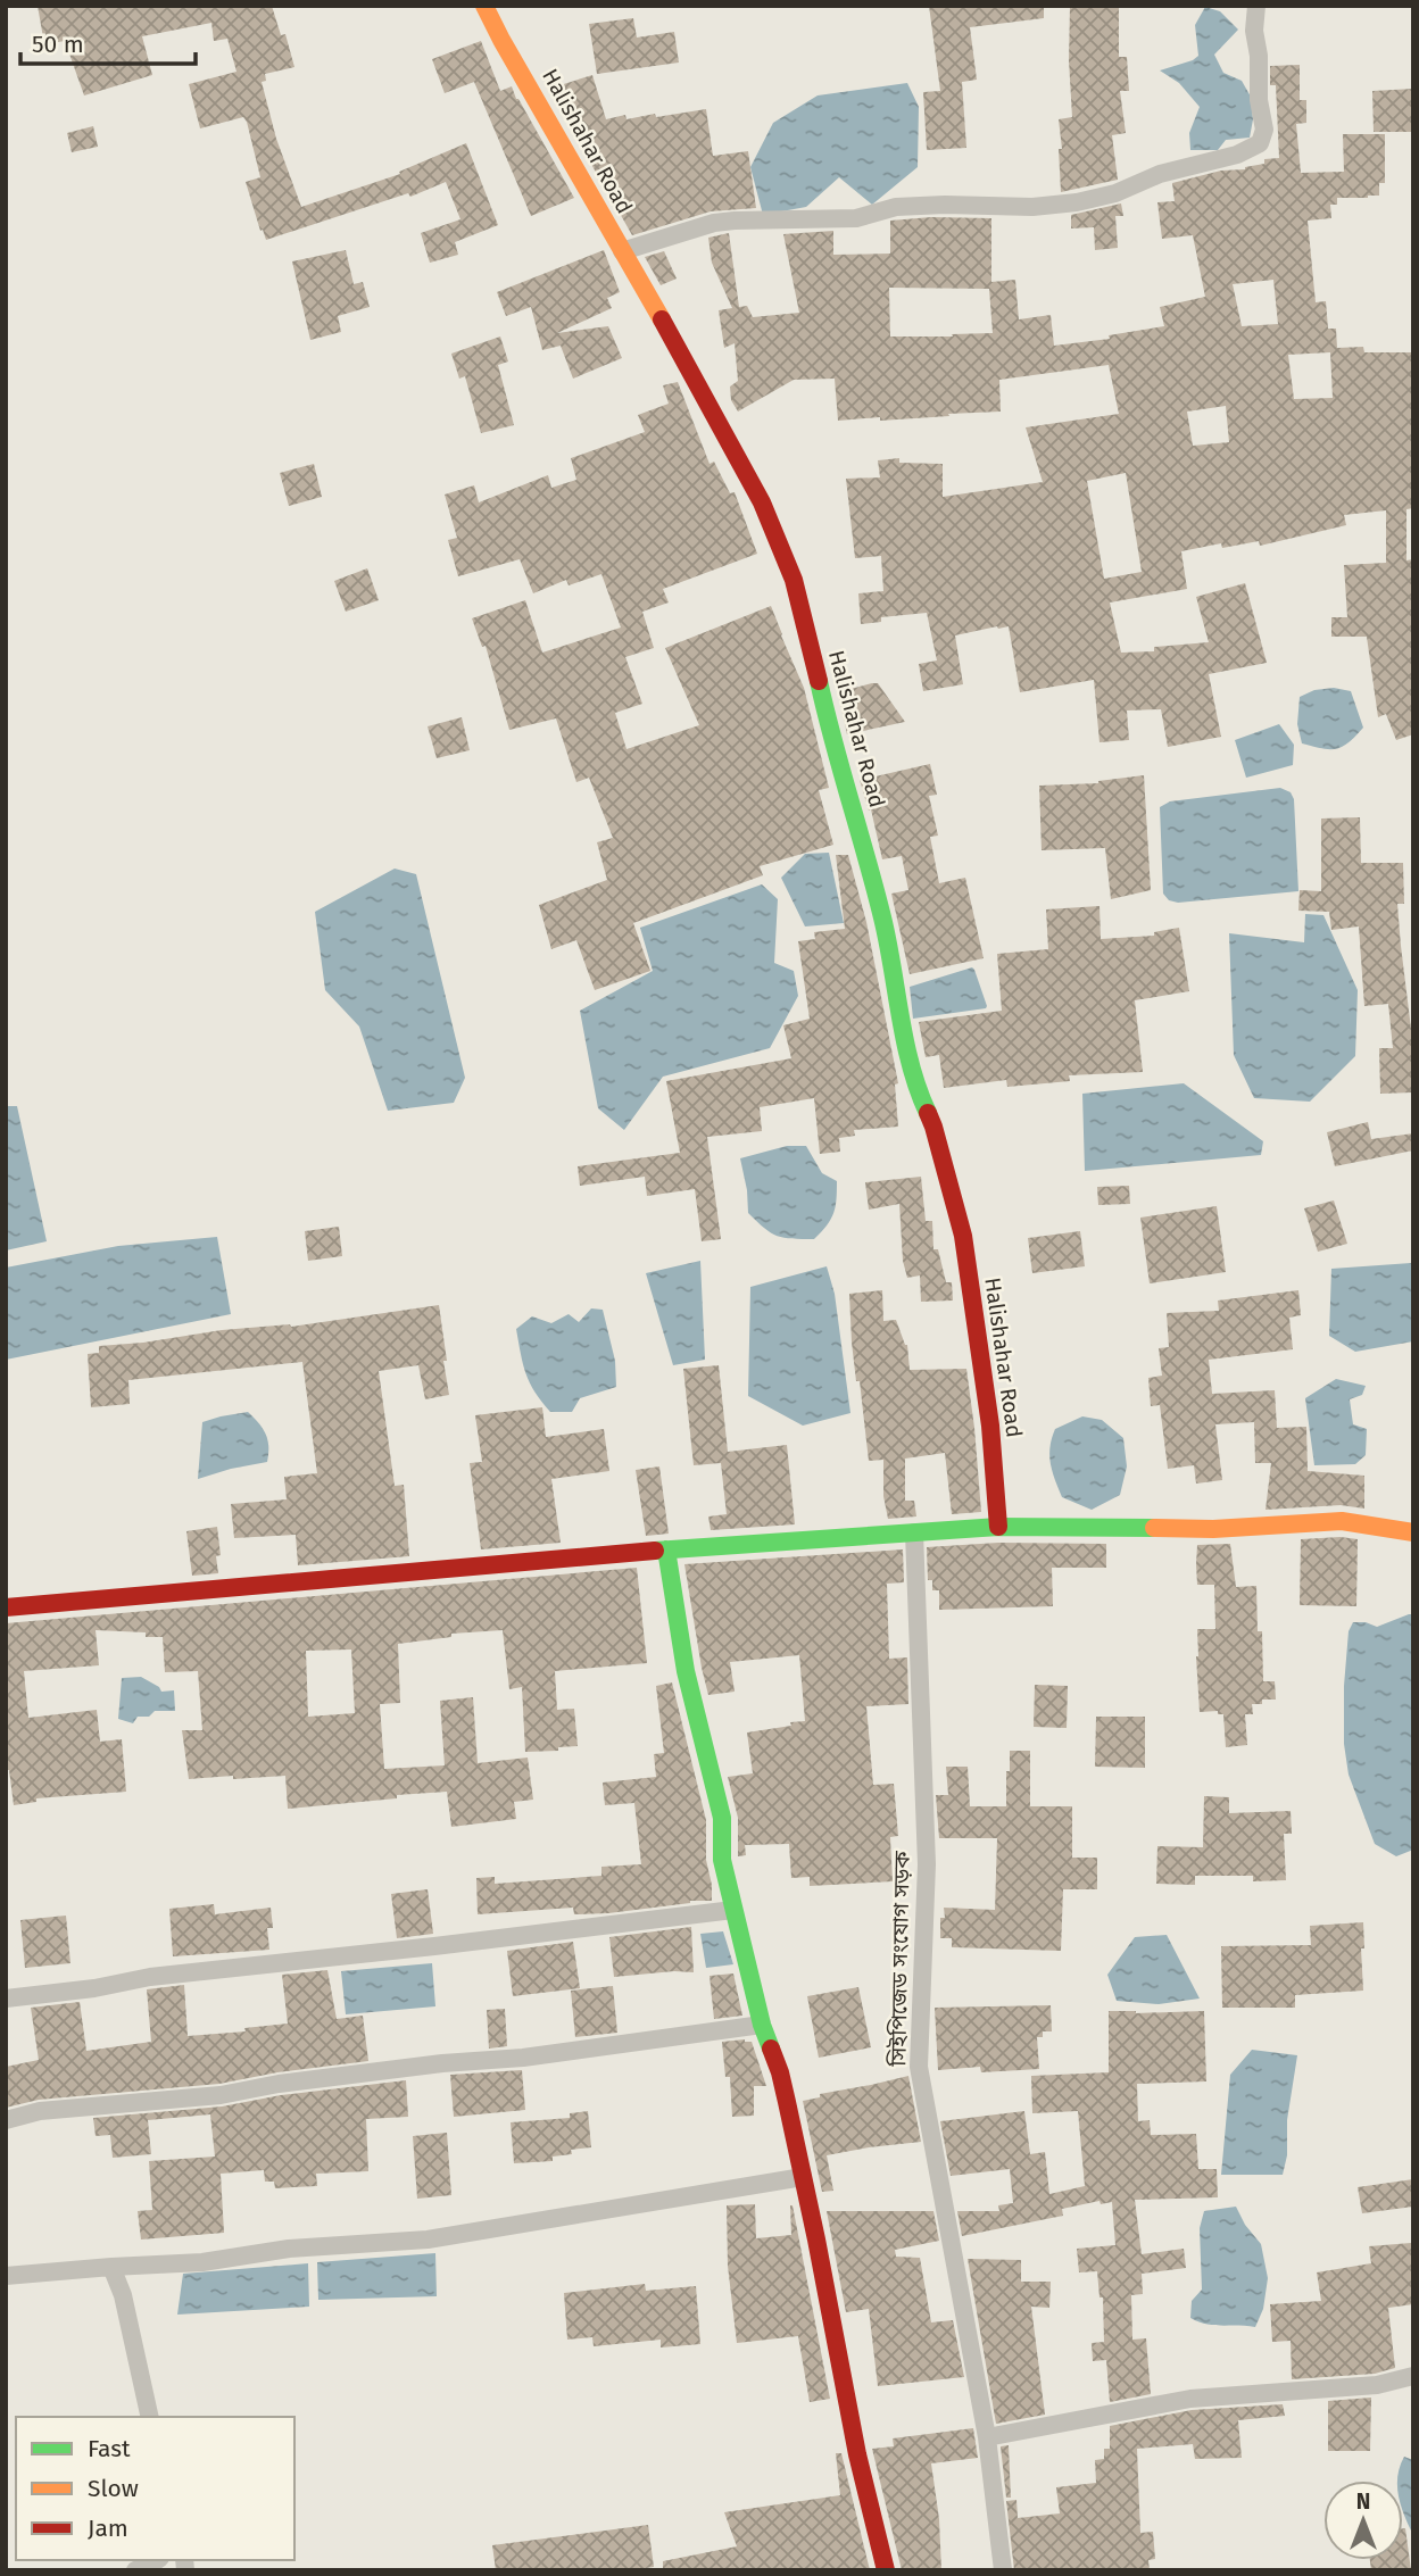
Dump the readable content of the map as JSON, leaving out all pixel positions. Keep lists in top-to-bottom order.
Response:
{
  "streets": {
    "street": ["Halishahar Road", "সিইপিজেড সংযোগ সড়ক"]
  },
  "legend": ["Fast", "Slow", "Jam"],
  "scale_bar": "50 m",
  "north": "top"
}
